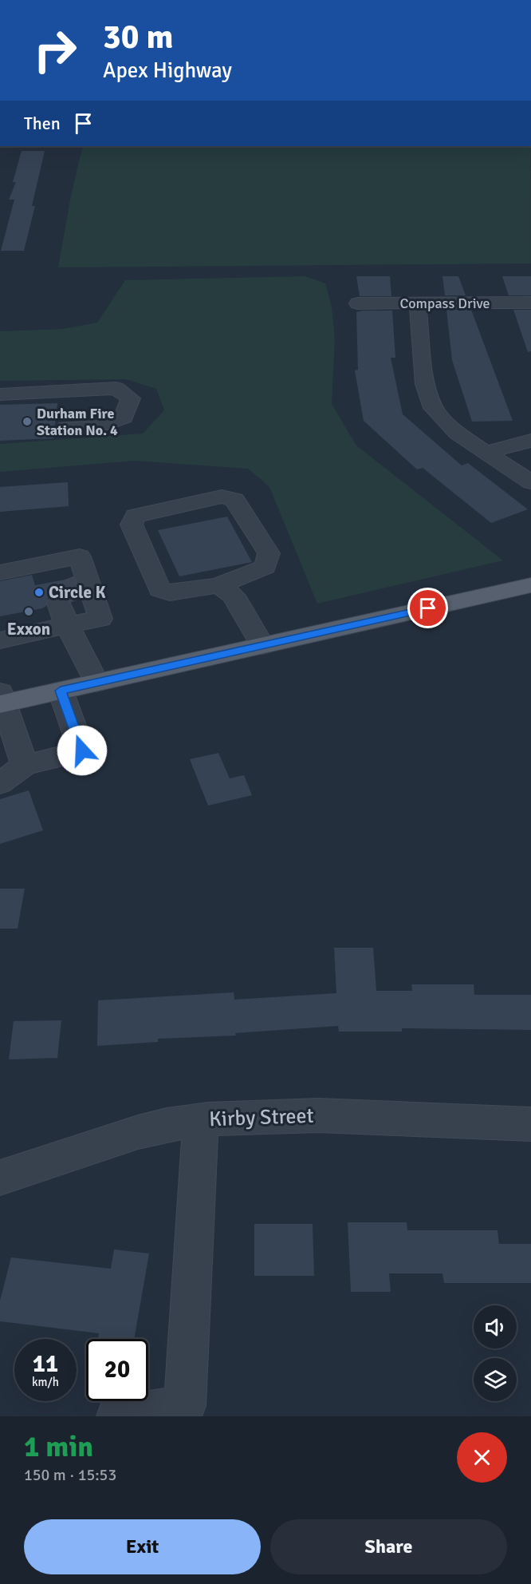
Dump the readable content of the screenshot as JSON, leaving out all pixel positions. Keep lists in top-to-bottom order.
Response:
{
  "streets": {
    "street": ["Compass Drive", "Kirby Street"]
  },
  "places": ["Durham Fire Station No. 4", "Circle K", "Exxon"],
  "page": {
    "turn": ["30 m", "Apex Highway"],
    "then": "Then",
    "speed": "11 km/h",
    "limit": "20",
    "heading": ["1 min", "150 m · 15:53"],
    "buttons": ["Exit", "Share"]
  }
}
